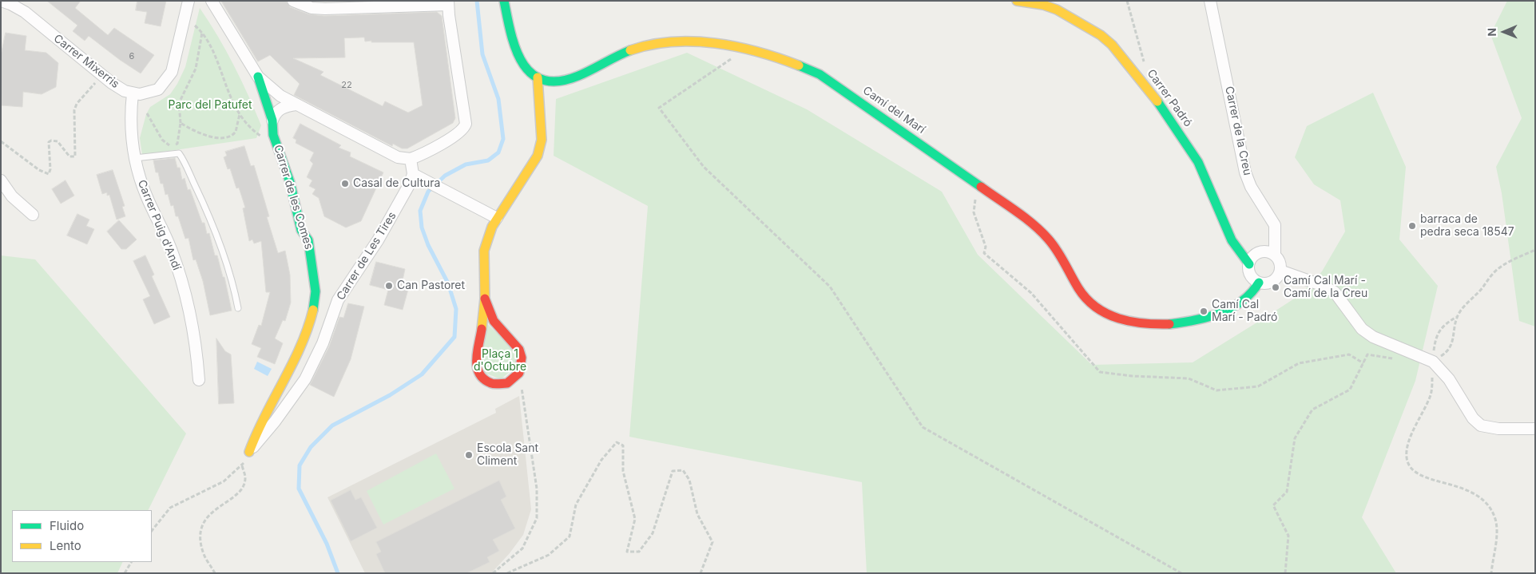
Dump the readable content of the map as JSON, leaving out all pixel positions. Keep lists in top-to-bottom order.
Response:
{
  "streets": {
    "street": [
      "Carrer Mixerris",
      "Carrer Padró",
      "Camí del Marí",
      "Carrer de la Creu",
      "Carrer de les Comes",
      "Carrer Puig d'Andí",
      "Carrer de Les Tires"
    ]
  },
  "crossings": [
    ["Carrer Mixerris", "Carrer Puig d'Andí"],
    ["Carrer Padró", "Camí del Marí"],
    ["Carrer Padró", "Carrer de la Creu"],
    ["Camí del Marí", "Carrer de la Creu"],
    ["Carrer de les Comes", "Carrer de Les Tires"]
  ],
  "parks": ["Parc del Patufet", "Plaça 1 d'Octubre"],
  "places": [
    "Casal de Cultura",
    "barraca de pedra seca 18547",
    "Can Pastoret",
    "Camí Cal Marí - Camí de la Creu",
    "Camí Cal Marí - Padró",
    "Escola Sant Climent"
  ],
  "house_numbers": ["6", "22"],
  "legend": ["Fluido", "Lento"],
  "north": "left"
}
